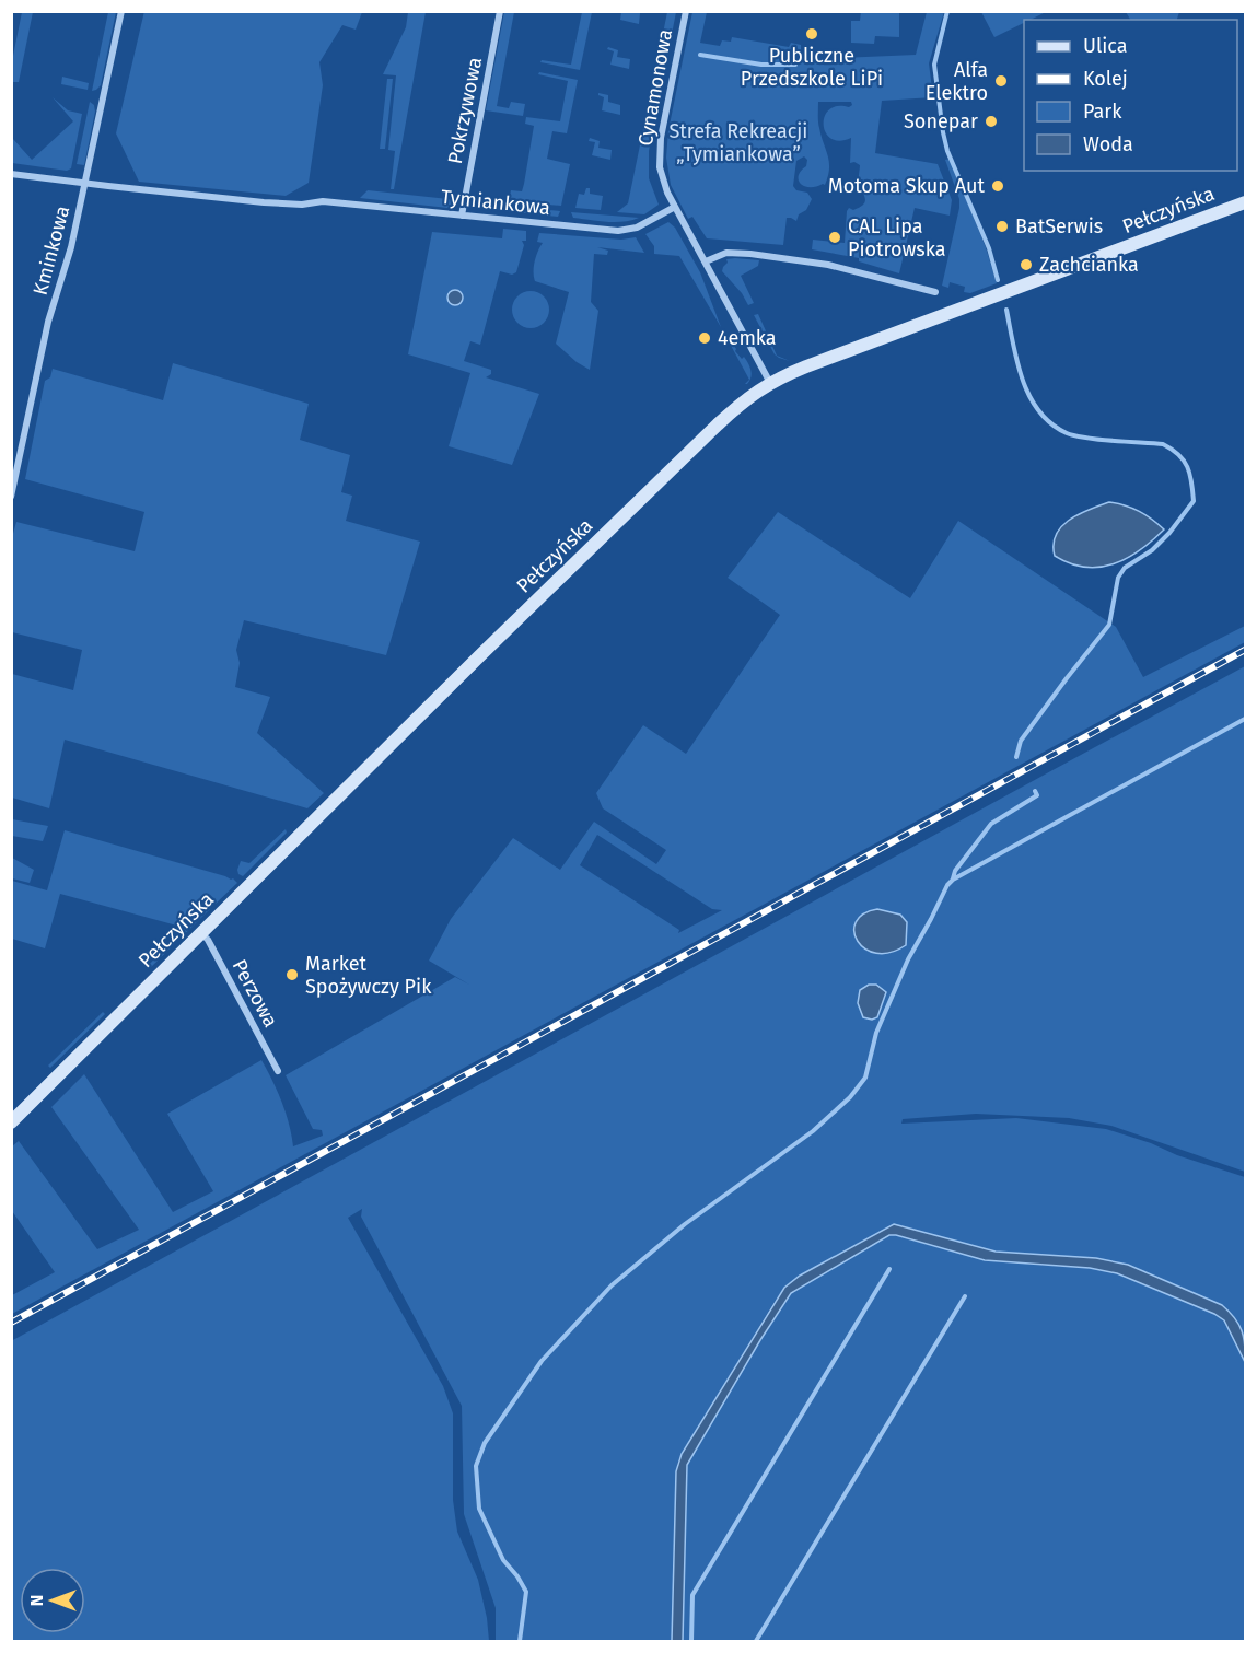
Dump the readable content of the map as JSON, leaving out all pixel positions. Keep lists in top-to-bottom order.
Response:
{
  "streets": {
    "main road": ["Pełczyńska"],
    "street": [
      "Cynamonowa",
      "Pokrzywowa",
      "Tymiankowa",
      "Kminkowa",
      "Perzowa"
    ]
  },
  "crossings": [
    ["Cynamonowa", "Tymiankowa"],
    ["Pokrzywowa", "Tymiankowa"],
    ["Tymiankowa", "Kminkowa"],
    ["Pełczyńska", "Perzowa"]
  ],
  "parks": ["Strefa Rekreacji „Tymiankowa”"],
  "places": [
    "Publiczne Przedszkole LiPi",
    "Alfa Elektro",
    "Sonepar",
    "Motoma Skup Aut",
    "BatSerwis",
    "CAL Lipa Piotrowska",
    "Zachcianka",
    "4emka",
    "Market Spożywczy Pik"
  ],
  "legend": [
    "Ulica",
    "Kolej",
    "Park",
    "Woda"
  ],
  "north": "left"
}
